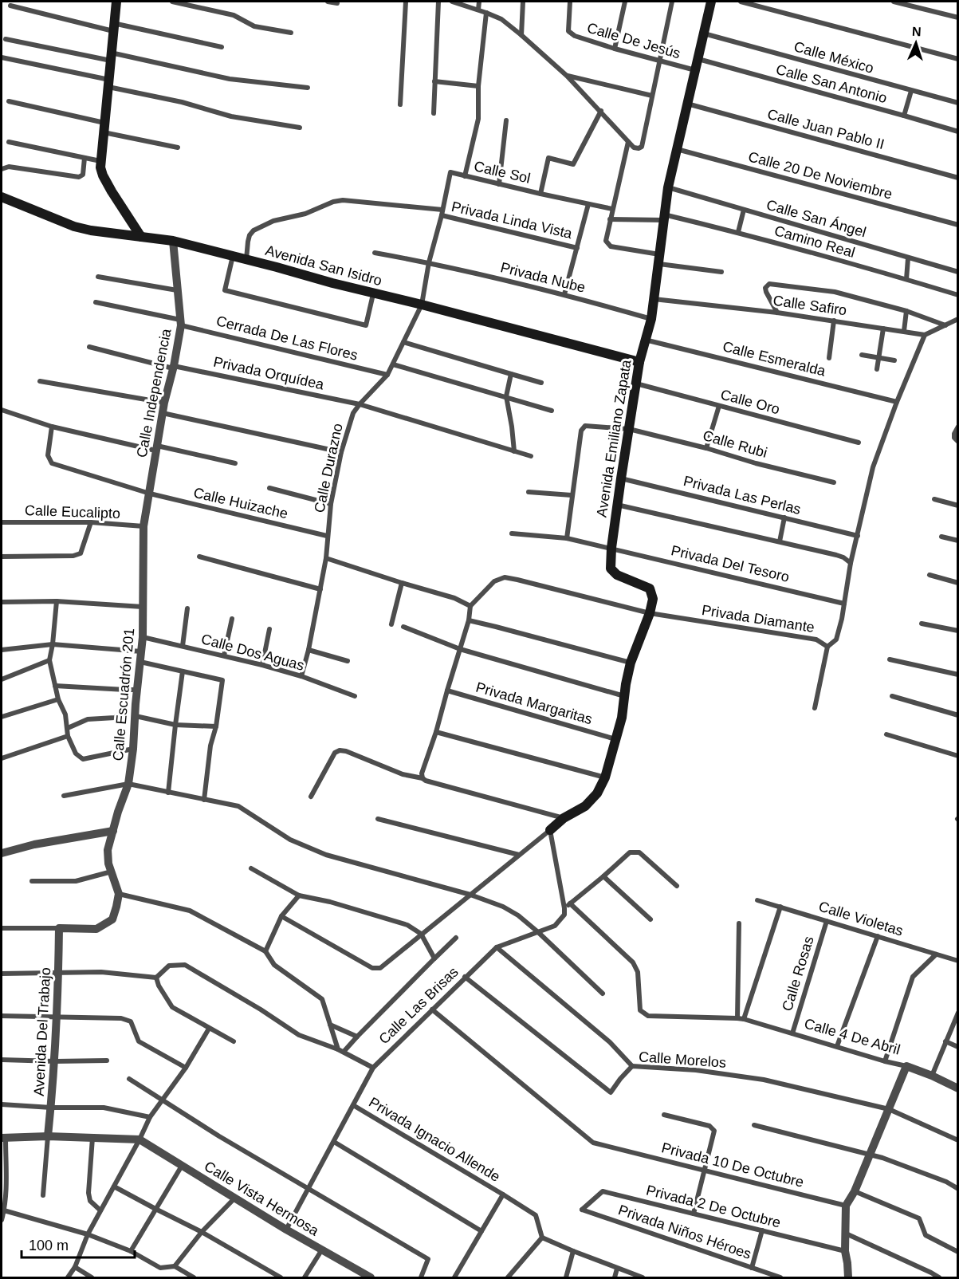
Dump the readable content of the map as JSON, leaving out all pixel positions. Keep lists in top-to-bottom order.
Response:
{
  "streets": {
    "main road": ["Avenida San Isidro", "Avenida Emiliano Zapata"],
    "street": [
      "Calle De Jesús",
      "Calle México",
      "Calle San Antonio",
      "Calle Juan Pablo II",
      "Calle Sol",
      "Calle 20 De Noviembre",
      "Calle San Ángel",
      "Privada Linda Vista",
      "Camino Real",
      "Privada Nube",
      "Calle Safiro",
      "Cerrada De Las Flores",
      "Calle Esmeralda",
      "Privada Orquídea",
      "Calle Independencia",
      "Calle Oro",
      "Calle Rubi",
      "Calle Durazno",
      "Privada Las Perlas",
      "Calle Huizache",
      "Calle Eucalipto",
      "Privada Del Tesoro",
      "Privada Diamante",
      "Calle Dos Aguas",
      "Calle Escuadrón 201",
      "Privada Margaritas",
      "Calle Violetas",
      "Calle Rosas",
      "Calle Las Brisas",
      "Avenida Del Trabajo",
      "Calle 4 De Abril",
      "Calle Morelos",
      "Privada Ignacio Allende",
      "Privada 10 De Octubre",
      "Calle Vista Hermosa",
      "Privada 2 De Octubre",
      "Privada Niños Héroes"
    ]
  },
  "crossings": [
    ["Calle De Jesús", "Avenida Emiliano Zapata"],
    ["Calle México", "Avenida Emiliano Zapata"],
    ["Calle San Antonio", "Avenida Emiliano Zapata"],
    ["Calle Juan Pablo II", "Avenida Emiliano Zapata"],
    ["Calle Sol", "Calle Durazno"],
    ["Calle 20 De Noviembre", "Avenida Emiliano Zapata"],
    ["Calle San Ángel", "Avenida Emiliano Zapata"],
    ["Privada Linda Vista", "Avenida San Isidro"],
    ["Privada Linda Vista", "Privada Nube"],
    ["Privada Linda Vista", "Calle Durazno"],
    ["Camino Real", "Avenida Emiliano Zapata"],
    ["Avenida San Isidro", "Calle Independencia"],
    ["Avenida San Isidro", "Avenida Emiliano Zapata"],
    ["Avenida San Isidro", "Calle Durazno"],
    ["Privada Nube", "Avenida Emiliano Zapata"],
    ["Privada Nube", "Calle Durazno"],
    ["Calle Safiro", "Avenida Emiliano Zapata"],
    ["Cerrada De Las Flores", "Calle Independencia"],
    ["Cerrada De Las Flores", "Calle Durazno"],
    ["Calle Esmeralda", "Avenida Emiliano Zapata"],
    ["Privada Orquídea", "Calle Independencia"],
    ["Privada Orquídea", "Calle Durazno"],
    ["Calle Independencia", "Calle Huizache"],
    ["Calle Independencia", "Calle Escuadrón 201"],
    ["Calle Oro", "Avenida Emiliano Zapata"],
    ["Avenida Emiliano Zapata", "Calle Rubi"],
    ["Avenida Emiliano Zapata", "Privada Las Perlas"],
    ["Avenida Emiliano Zapata", "Privada Del Tesoro"],
    ["Avenida Emiliano Zapata", "Privada Diamante"],
    ["Avenida Emiliano Zapata", "Privada Margaritas"],
    ["Calle Durazno", "Calle Huizache"],
    ["Calle Durazno", "Calle Dos Aguas"],
    ["Calle Huizache", "Calle Escuadrón 201"],
    ["Calle Eucalipto", "Calle Escuadrón 201"],
    ["Calle Dos Aguas", "Calle Escuadrón 201"],
    ["Calle Violetas", "Calle Rosas"],
    ["Calle Rosas", "Calle 4 De Abril"],
    ["Calle Las Brisas", "Calle Morelos"],
    ["Calle Las Brisas", "Privada Ignacio Allende"],
    ["Calle Las Brisas", "Privada 10 De Octubre"],
    ["Calle Las Brisas", "Calle Vista Hermosa"],
    ["Privada 2 De Octubre", "Privada Niños Héroes"]
  ],
  "scale_bar": "100 m",
  "north": "top"
}
